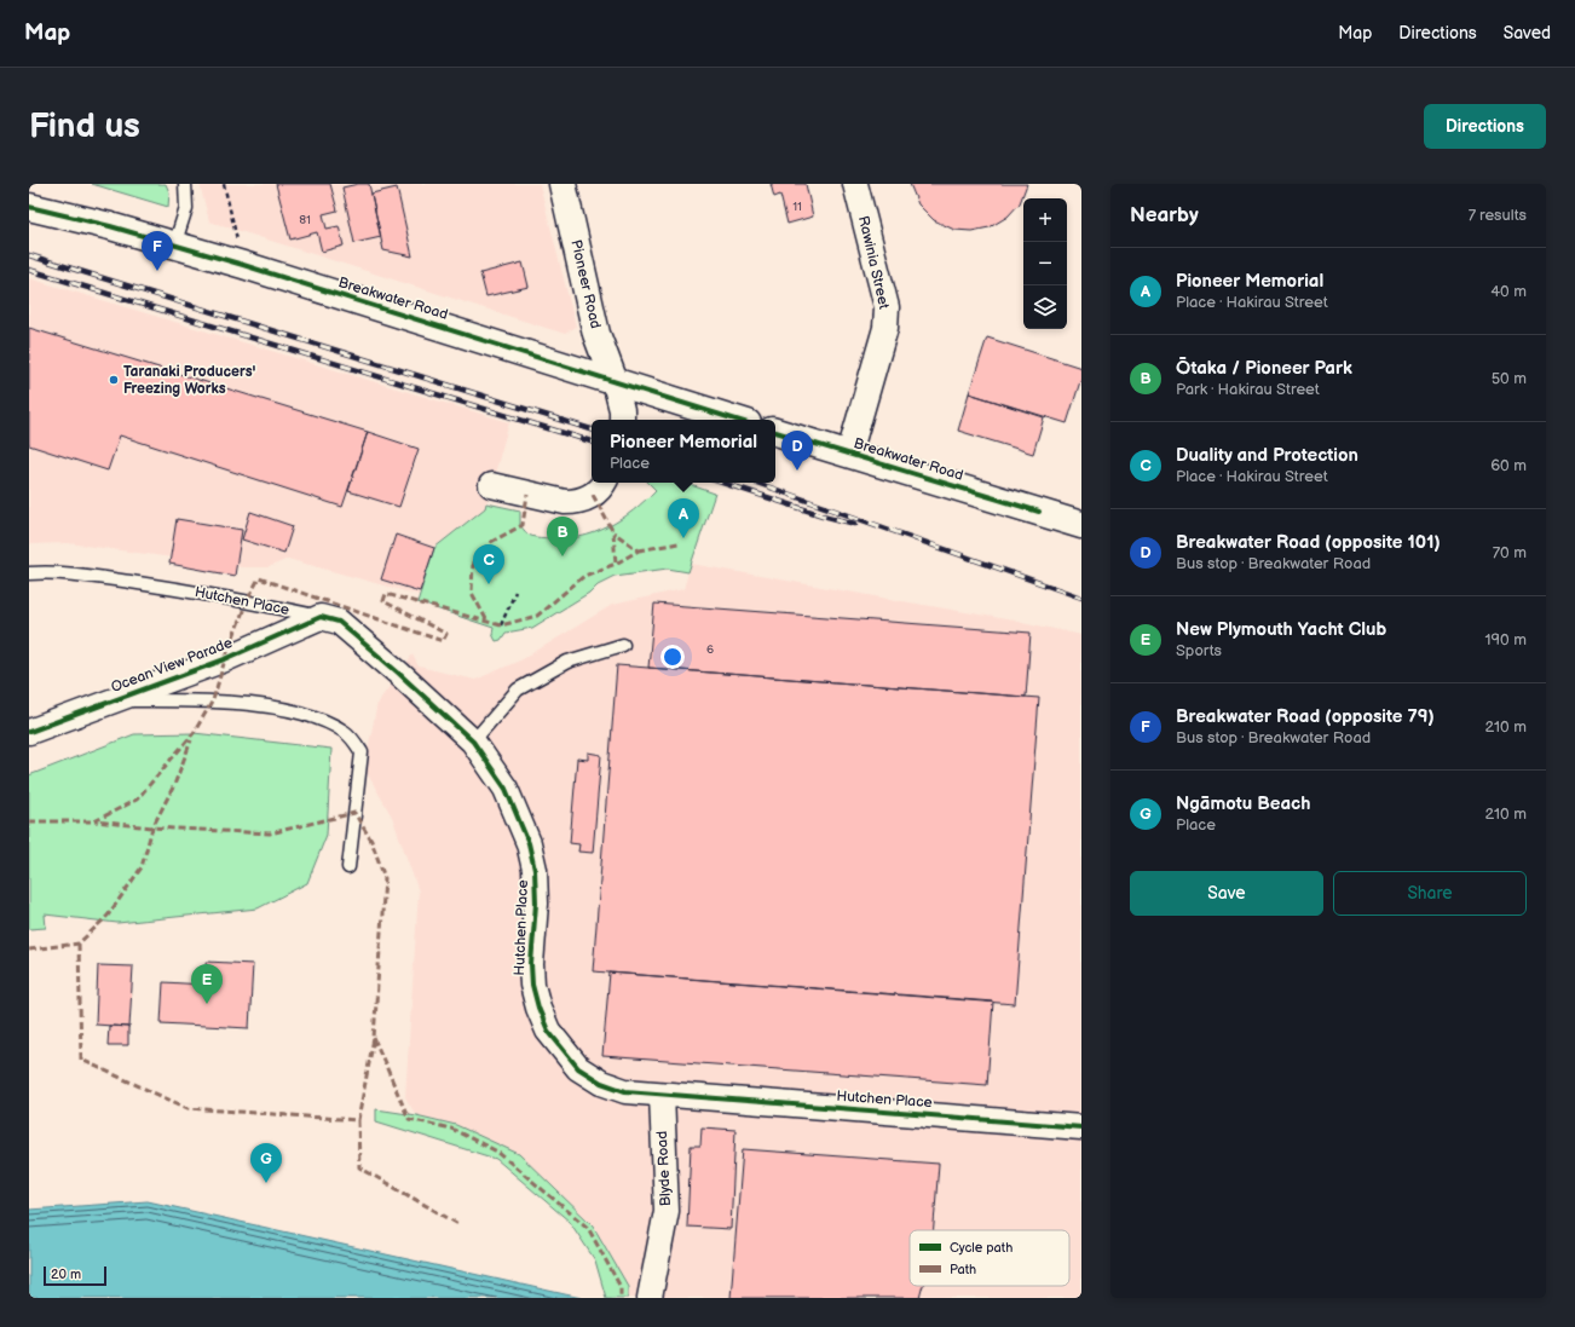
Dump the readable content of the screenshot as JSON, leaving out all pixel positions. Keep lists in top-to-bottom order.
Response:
{
  "streets": {
    "main road": ["Pioneer Road", "Breakwater Road"],
    "street": [
      "Rawinia Street",
      "Hutchen Place",
      "Ocean View Parade",
      "Blyde Road"
    ]
  },
  "crossings": [
    ["Rawinia Street", "Breakwater Road"],
    ["Pioneer Road", "Breakwater Road"],
    ["Hutchen Place", "Ocean View Parade"],
    ["Hutchen Place", "Blyde Road"]
  ],
  "places": ["Taranaki Producers' Freezing Works"],
  "house_numbers": ["11", "81", "6"],
  "legend": ["Cycle path", "Path"],
  "scale_bar": "20 m",
  "page": {
    "header": "Map",
    "nav": ["Map", "Directions", "Saved"],
    "buttons": [
      "Directions",
      ["Save", "Share"]
    ],
    "title": "Find us",
    "heading": ["Nearby", "7 results"],
    "map_buttons": ["+", "−"],
    "pins": [
      "F",
      "D",
      "A",
      "B",
      "C",
      "E",
      "G"
    ],
    "list": [
      {
        "mark": "A",
        "name": "Pioneer Memorial",
        "note": "Place · Hakirau Street",
        "value": "40 m"
      },
      {
        "mark": "B",
        "name": "Ōtaka / Pioneer Park",
        "note": "Park · Hakirau Street",
        "value": "50 m"
      },
      {
        "mark": "C",
        "name": "Duality and Protection",
        "note": "Place · Hakirau Street",
        "value": "60 m"
      },
      {
        "mark": "D",
        "name": "Breakwater Road (opposite 101)",
        "note": "Bus stop · Breakwater Road",
        "value": "70 m"
      },
      {
        "mark": "E",
        "name": "New Plymouth Yacht Club",
        "note": "Sports",
        "value": "190 m"
      },
      {
        "mark": "F",
        "name": "Breakwater Road (opposite 79)",
        "note": "Bus stop · Breakwater Road",
        "value": "210 m"
      },
      {
        "mark": "G",
        "name": "Ngāmotu Beach",
        "note": "Place",
        "value": "210 m"
      }
    ],
    "popup": ["Pioneer Memorial", "Place"],
    "scale": "20 m"
  }
}
